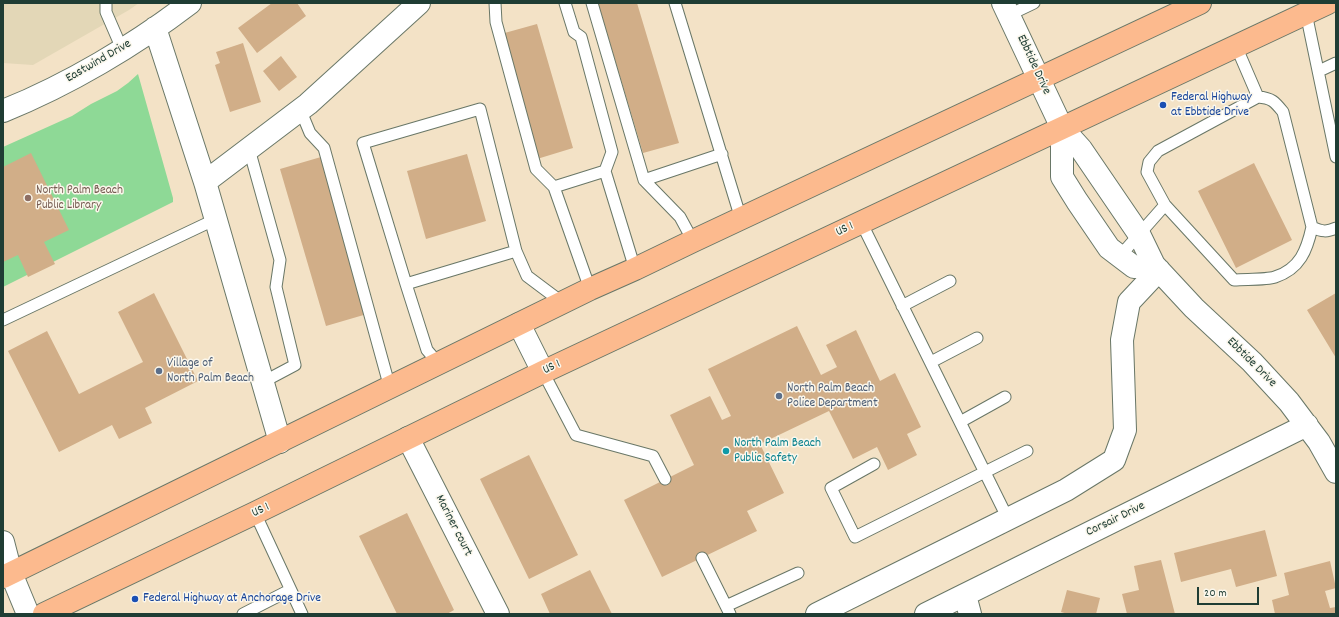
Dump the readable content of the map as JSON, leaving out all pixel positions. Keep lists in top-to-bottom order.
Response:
{
  "streets": {
    "main road": ["US 1"],
    "street": [
      "Eastwind Drive",
      "Ebbtide Drive",
      "Corsair Drive",
      "Mariner court"
    ]
  },
  "crossings": [
    ["Ebbtide Drive", "US 1"],
    ["Ebbtide Drive", "Corsair Drive"],
    ["US 1", "Mariner court"]
  ],
  "places": [
    "Federal Highway at Ebbtide Drive",
    "North Palm Beach Public Library",
    "Village of North Palm Beach",
    "North Palm Beach Police Department",
    "North Palm Beach Public Safety",
    "Federal Highway at Anchorage Drive"
  ],
  "scale_bar": "20 m"
}
